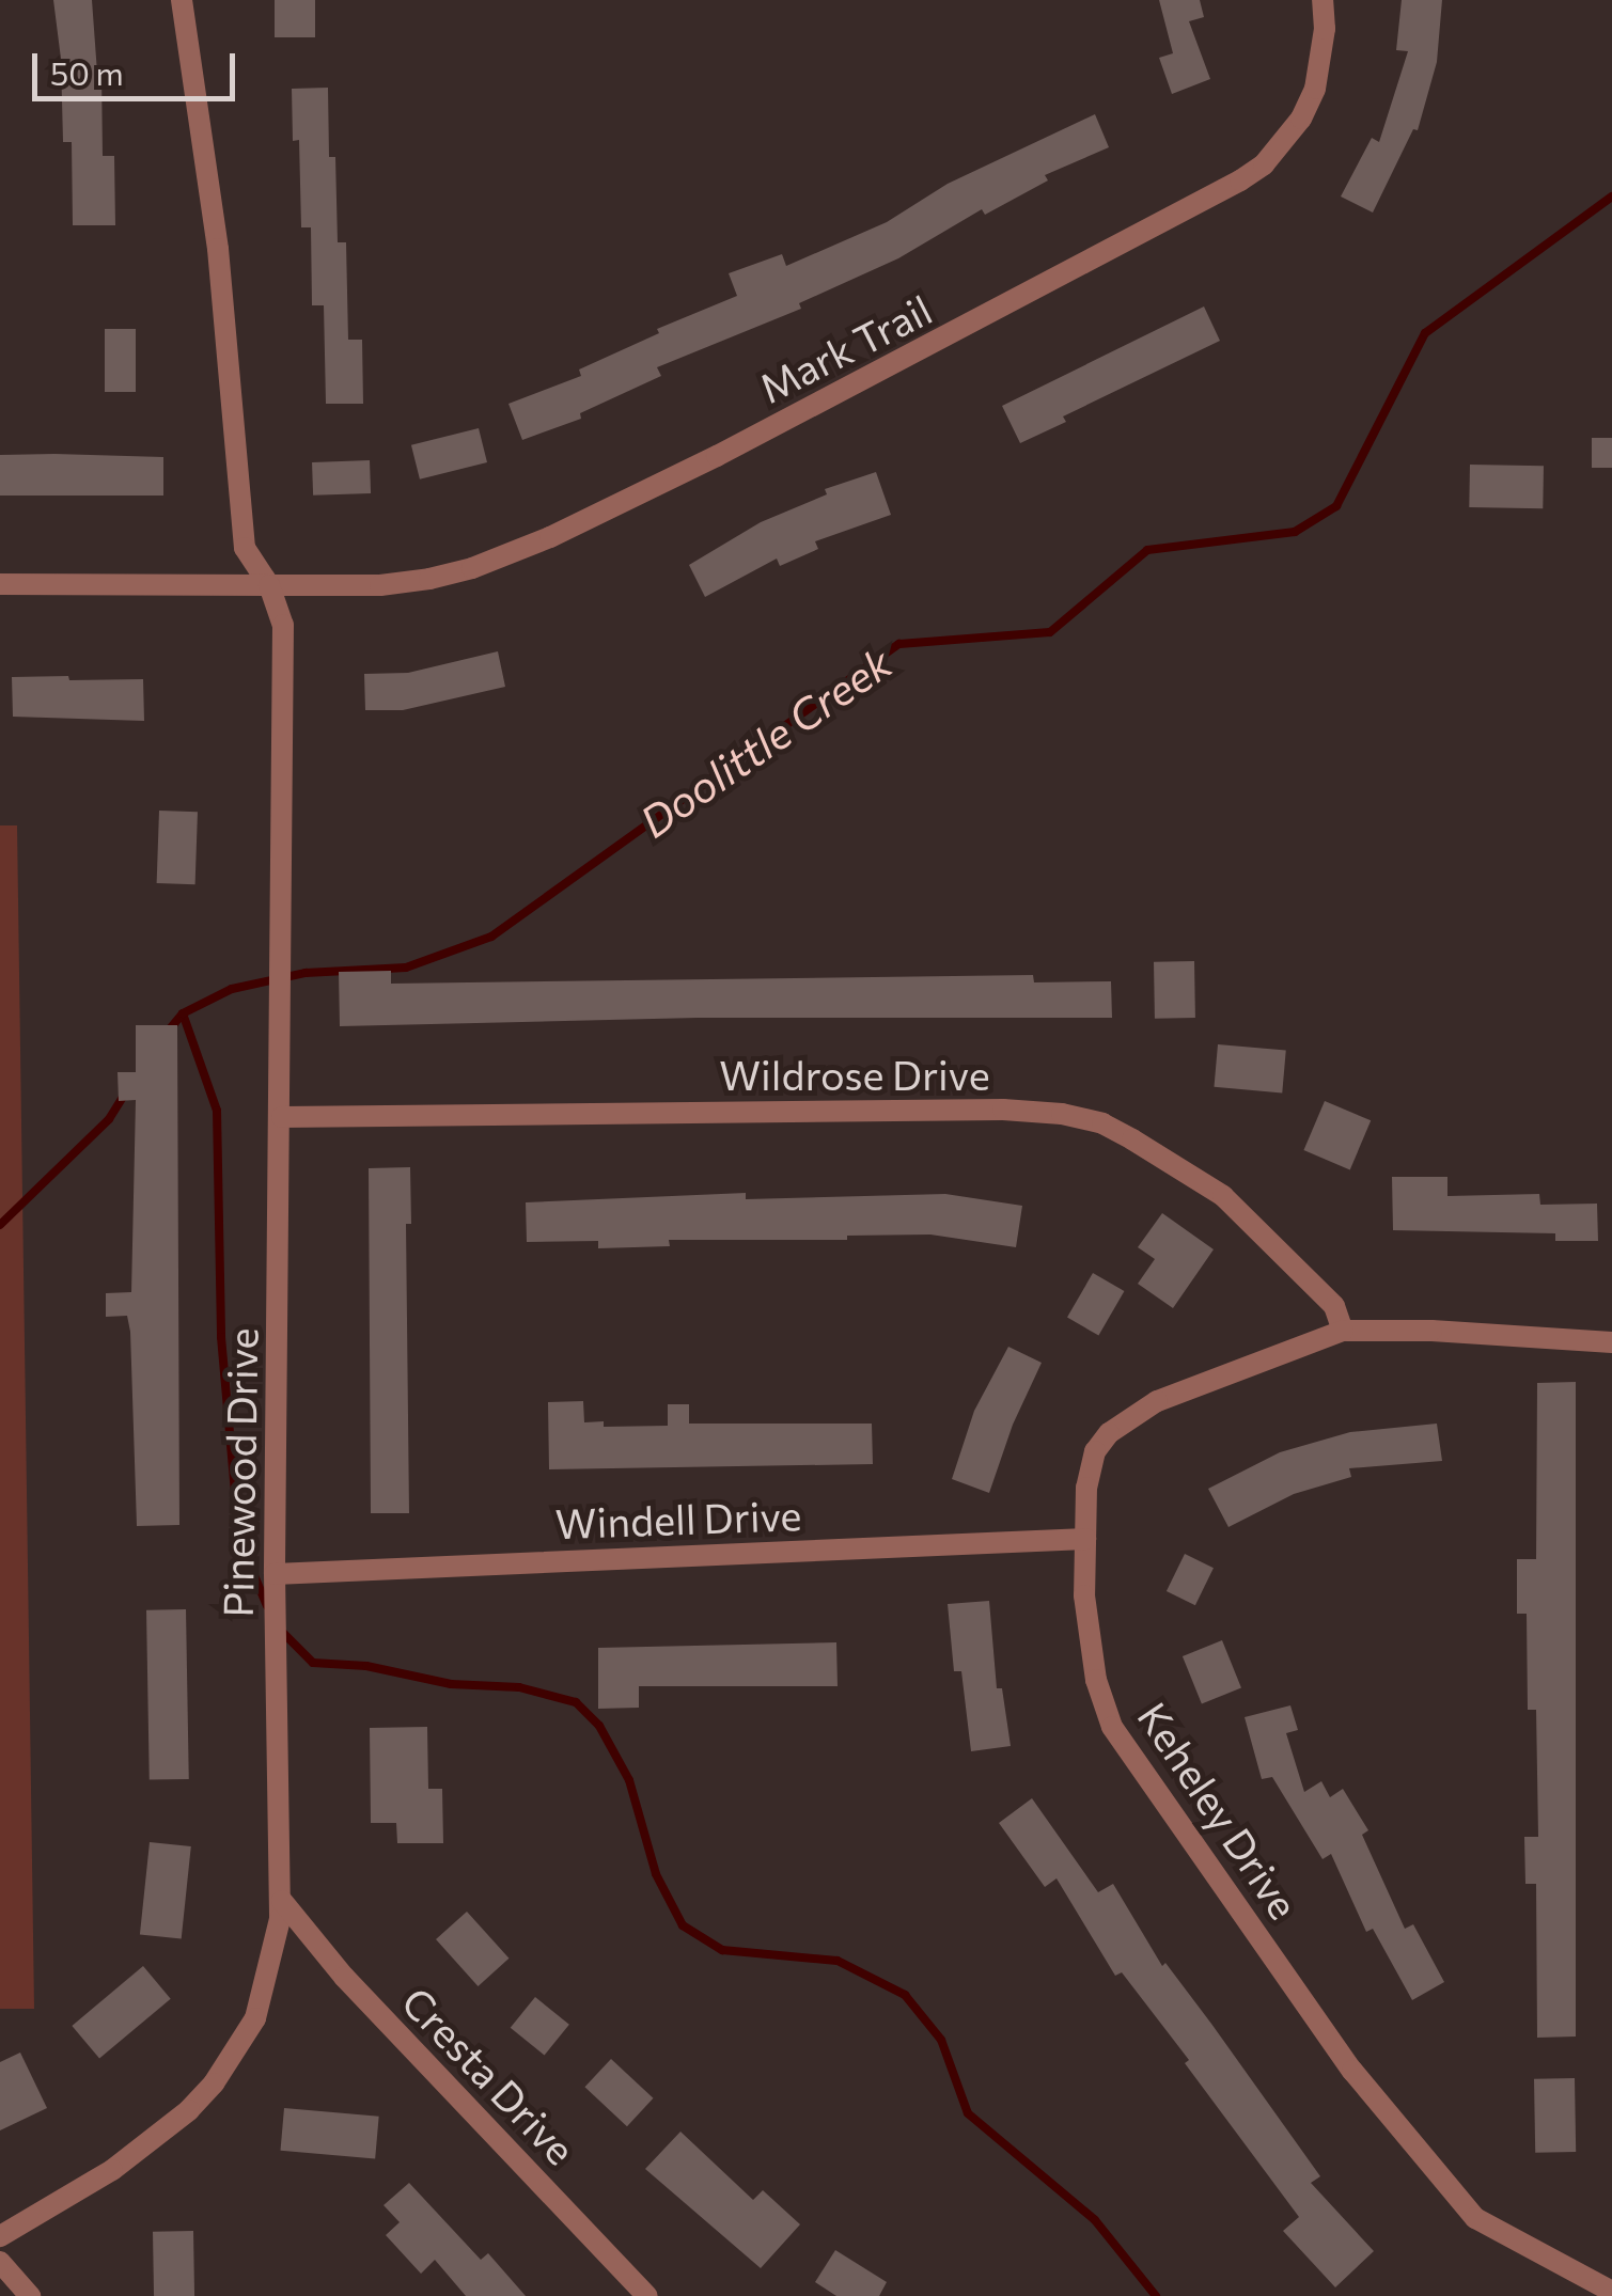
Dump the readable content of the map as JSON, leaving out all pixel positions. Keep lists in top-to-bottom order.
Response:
{
  "streets": {
    "street": [
      "Mark Trail",
      "Wildrose Drive",
      "Pinewood Drive",
      "Windell Drive",
      "Keheley Drive",
      "Cresta Drive"
    ]
  },
  "crossings": [
    ["Mark Trail", "Pinewood Drive"],
    ["Wildrose Drive", "Pinewood Drive"],
    ["Wildrose Drive", "Keheley Drive"],
    ["Pinewood Drive", "Windell Drive"],
    ["Pinewood Drive", "Cresta Drive"],
    ["Windell Drive", "Keheley Drive"]
  ],
  "water": ["Doolittle Creek"],
  "scale_bar": "50 m"
}
